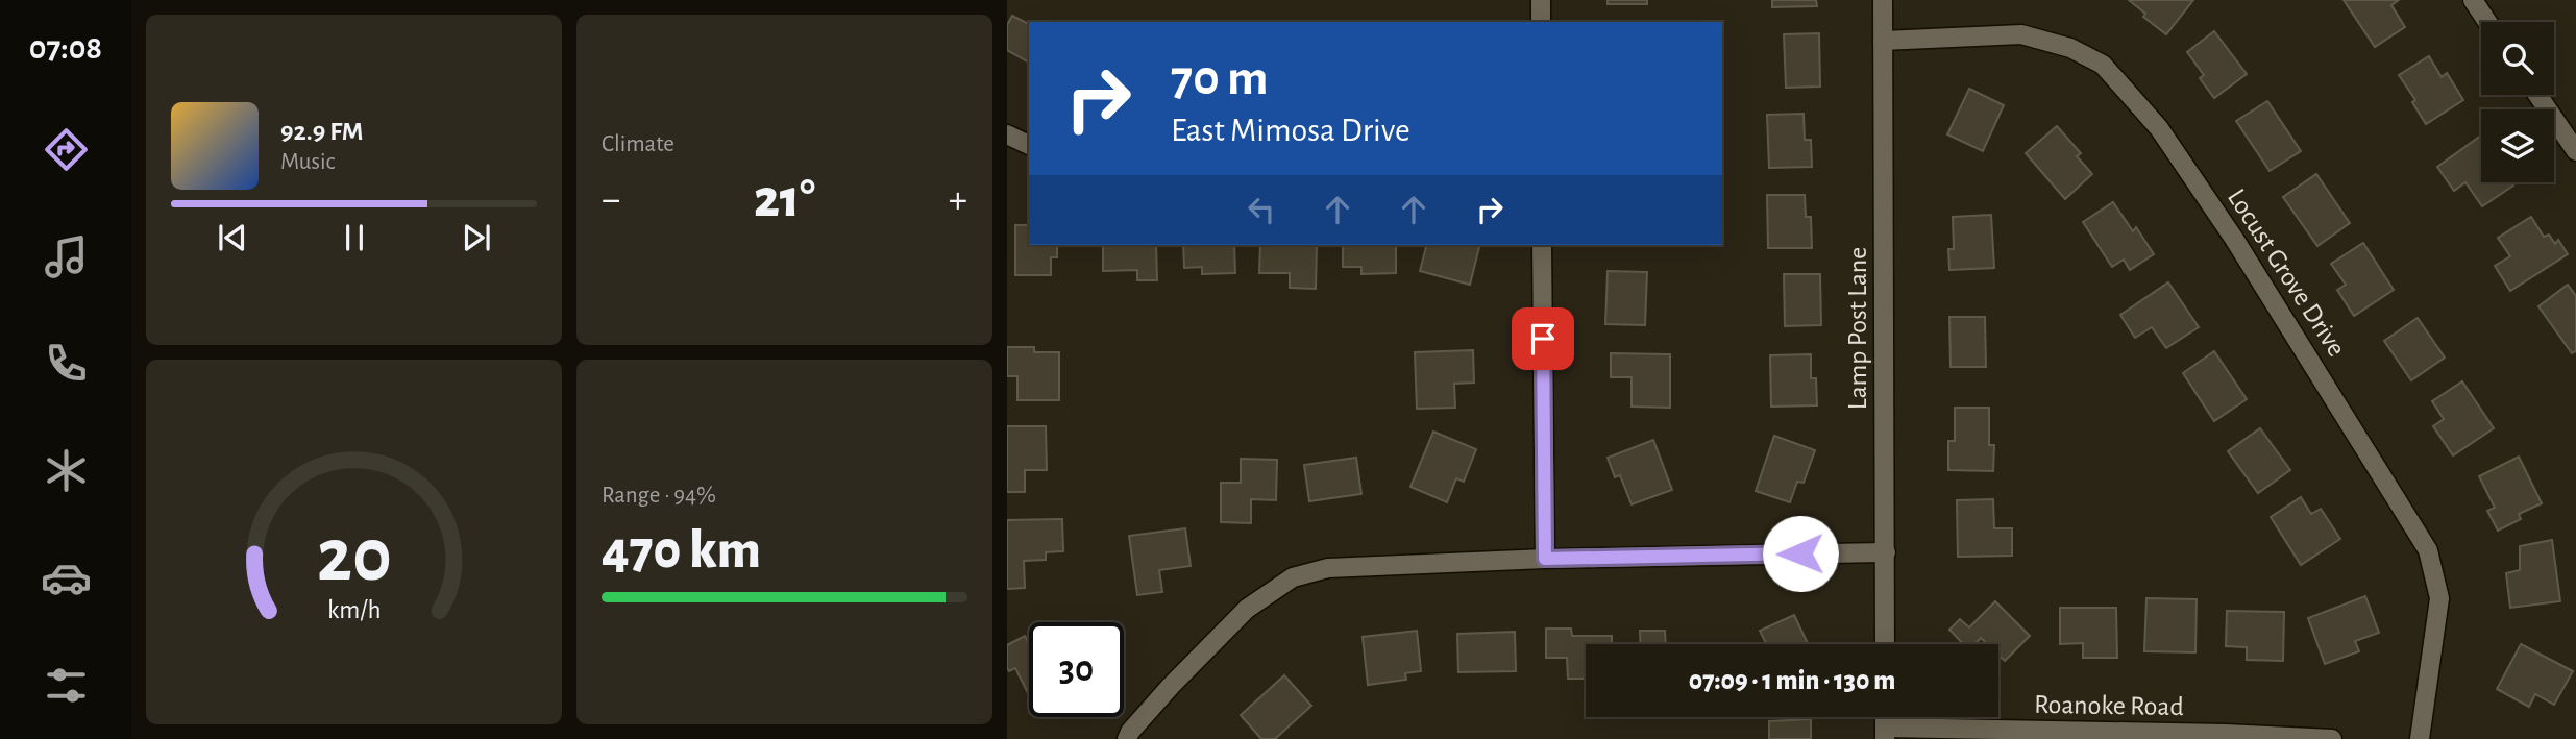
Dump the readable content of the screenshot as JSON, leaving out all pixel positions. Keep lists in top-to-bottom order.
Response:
{
  "streets": {
    "street": ["Locust Grove Drive", "Lamp Post Lane", "Roanoke Road"]
  },
  "crossings": [
    ["Locust Grove Drive", "Lamp Post Lane"]
  ],
  "page": {
    "tabs": "07:08",
    "tile": [
      "Climate",
      ["Range · 94%", "470 km"]
    ],
    "turn": ["70 m", "East Mimosa Drive"],
    "song": ["92.9 FM", "Music"],
    "heat": ["−", "21°", "+"],
    "limit": "30",
    "trip": "07:09 · 1 min · 130 m",
    "gauge": ["20", "km/h"]
  }
}
